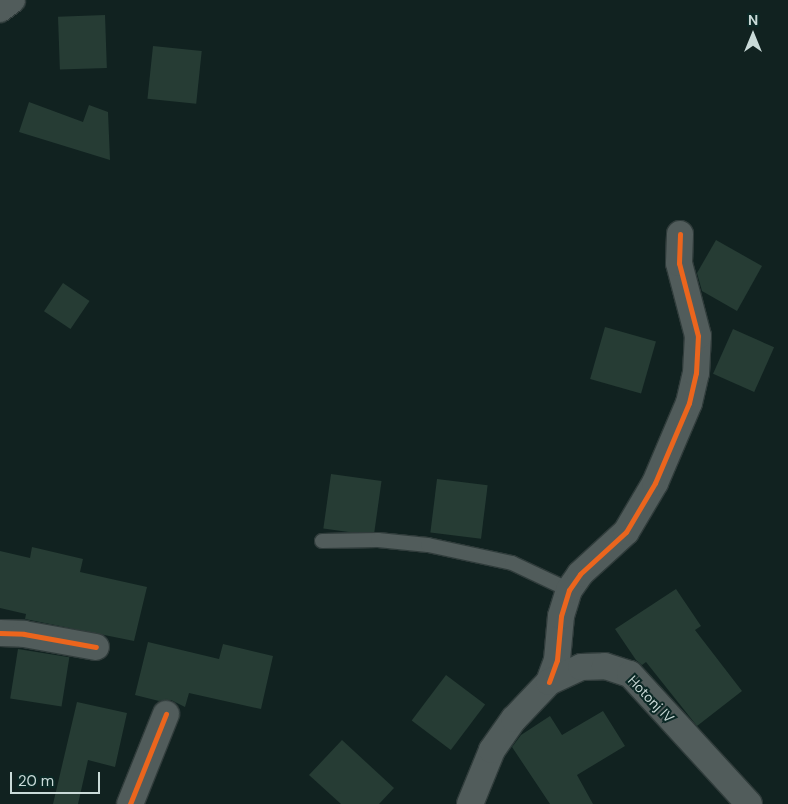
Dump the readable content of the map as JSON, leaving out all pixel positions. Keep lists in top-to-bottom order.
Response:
{
  "streets": {
    "street": ["Hotonj IV"]
  },
  "scale_bar": "20 m",
  "north": "top"
}
